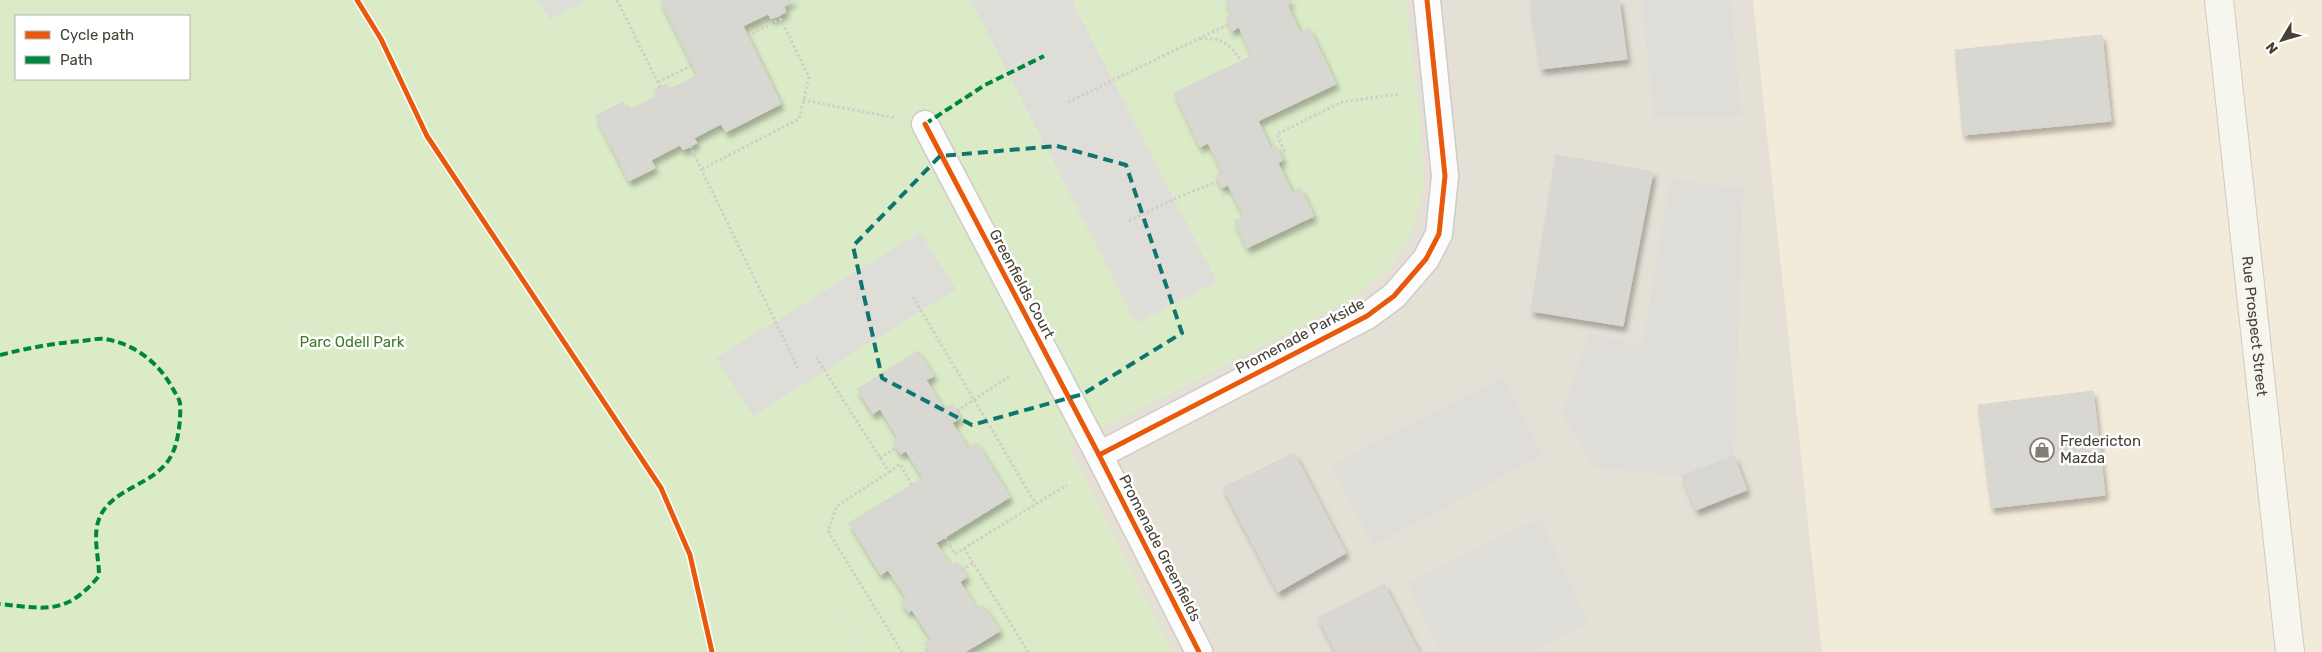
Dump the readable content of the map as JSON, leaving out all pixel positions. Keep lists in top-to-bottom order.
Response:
{
  "streets": {
    "main road": ["Rue Prospect Street"],
    "street": ["Greenfields Court", "Promenade Parkside", "Promenade Greenfields"]
  },
  "crossings": [
    ["Greenfields Court", "Promenade Parkside"],
    ["Greenfields Court", "Promenade Greenfields"],
    ["Promenade Parkside", "Promenade Greenfields"]
  ],
  "parks": ["Parc Odell Park"],
  "places": {
    "shop": ["Fredericton Mazda"]
  },
  "legend": ["Cycle path", "Path"],
  "north": "bottom left"
}
